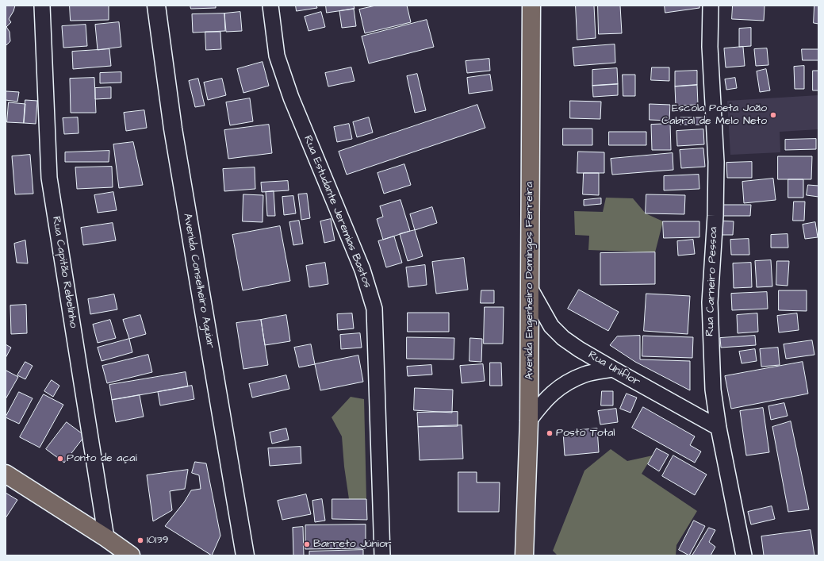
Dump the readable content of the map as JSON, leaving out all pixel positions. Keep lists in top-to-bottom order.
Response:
{
  "streets": {
    "main road": ["Avenida Conselheiro Aguiar", "Avenida Engenheiro Domingos Ferreira"],
    "street": [
      "Rua Estudante Jeremias Bastos",
      "Rua Capitão Rebelinho",
      "Rua Carneiro Pessoa",
      "Rua Uniflor"
    ]
  },
  "crossings": [
    ["Avenida Engenheiro Domingos Ferreira", "Rua Uniflor"],
    ["Rua Carneiro Pessoa", "Rua Uniflor"]
  ],
  "places": [
    "Escola Poeta João Cabral de Melo Neto",
    "Posto Total",
    "Ponto de açaí",
    "10139",
    "Barreto Júnior"
  ]
}
